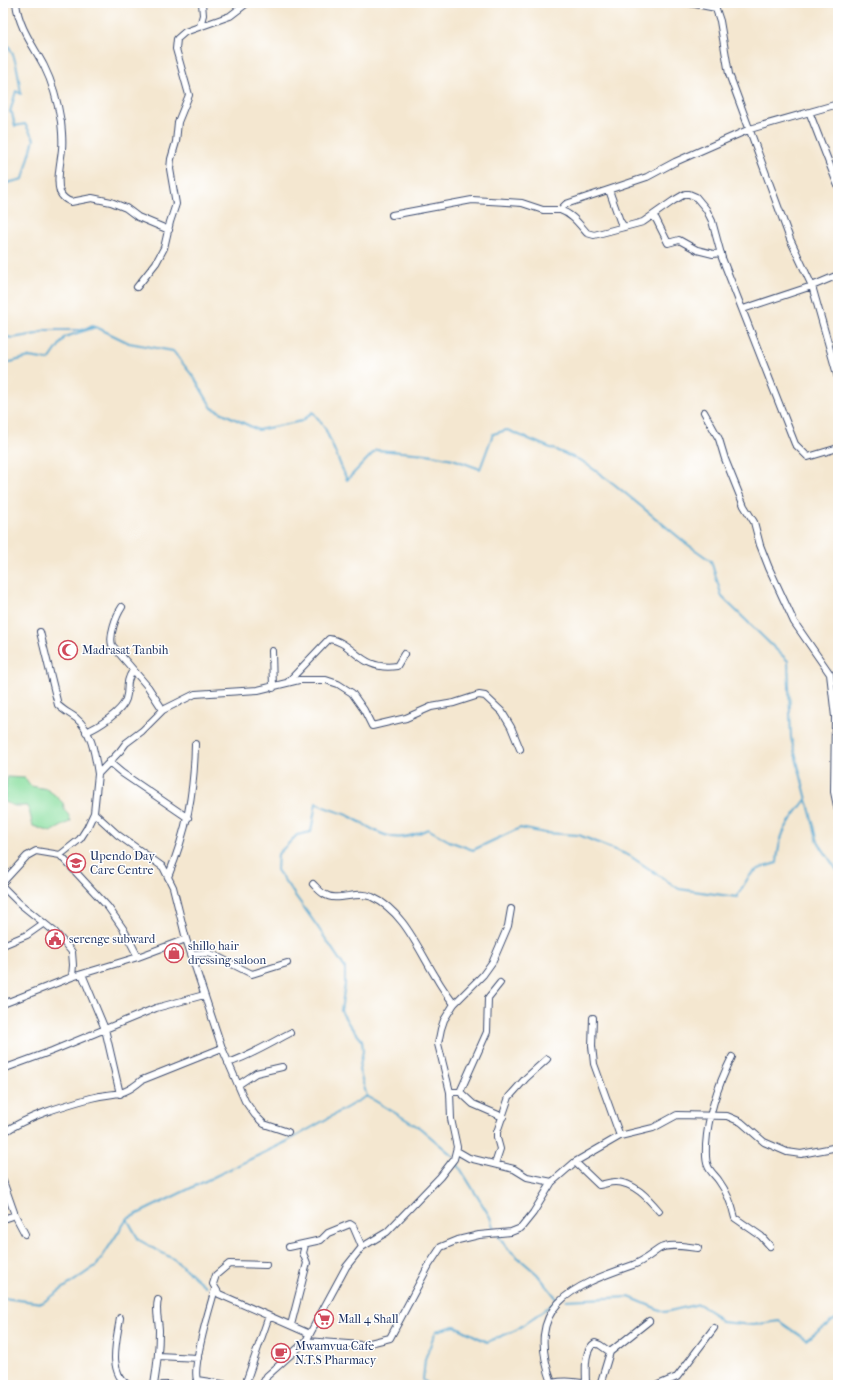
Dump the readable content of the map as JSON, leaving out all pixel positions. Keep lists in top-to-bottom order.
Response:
{
  "places": {
    "mosque": ["Madrasat Tanbih"],
    "school or university": ["Upendo Day Care Centre"],
    "public building": ["serenge subward"],
    "shop": ["shillo hair dressing saloon"],
    "supermarket": ["Mall 4 Shall"],
    "cafe": ["Mwamvua Cafe N.T.S Pharmacy"]
  }
}
